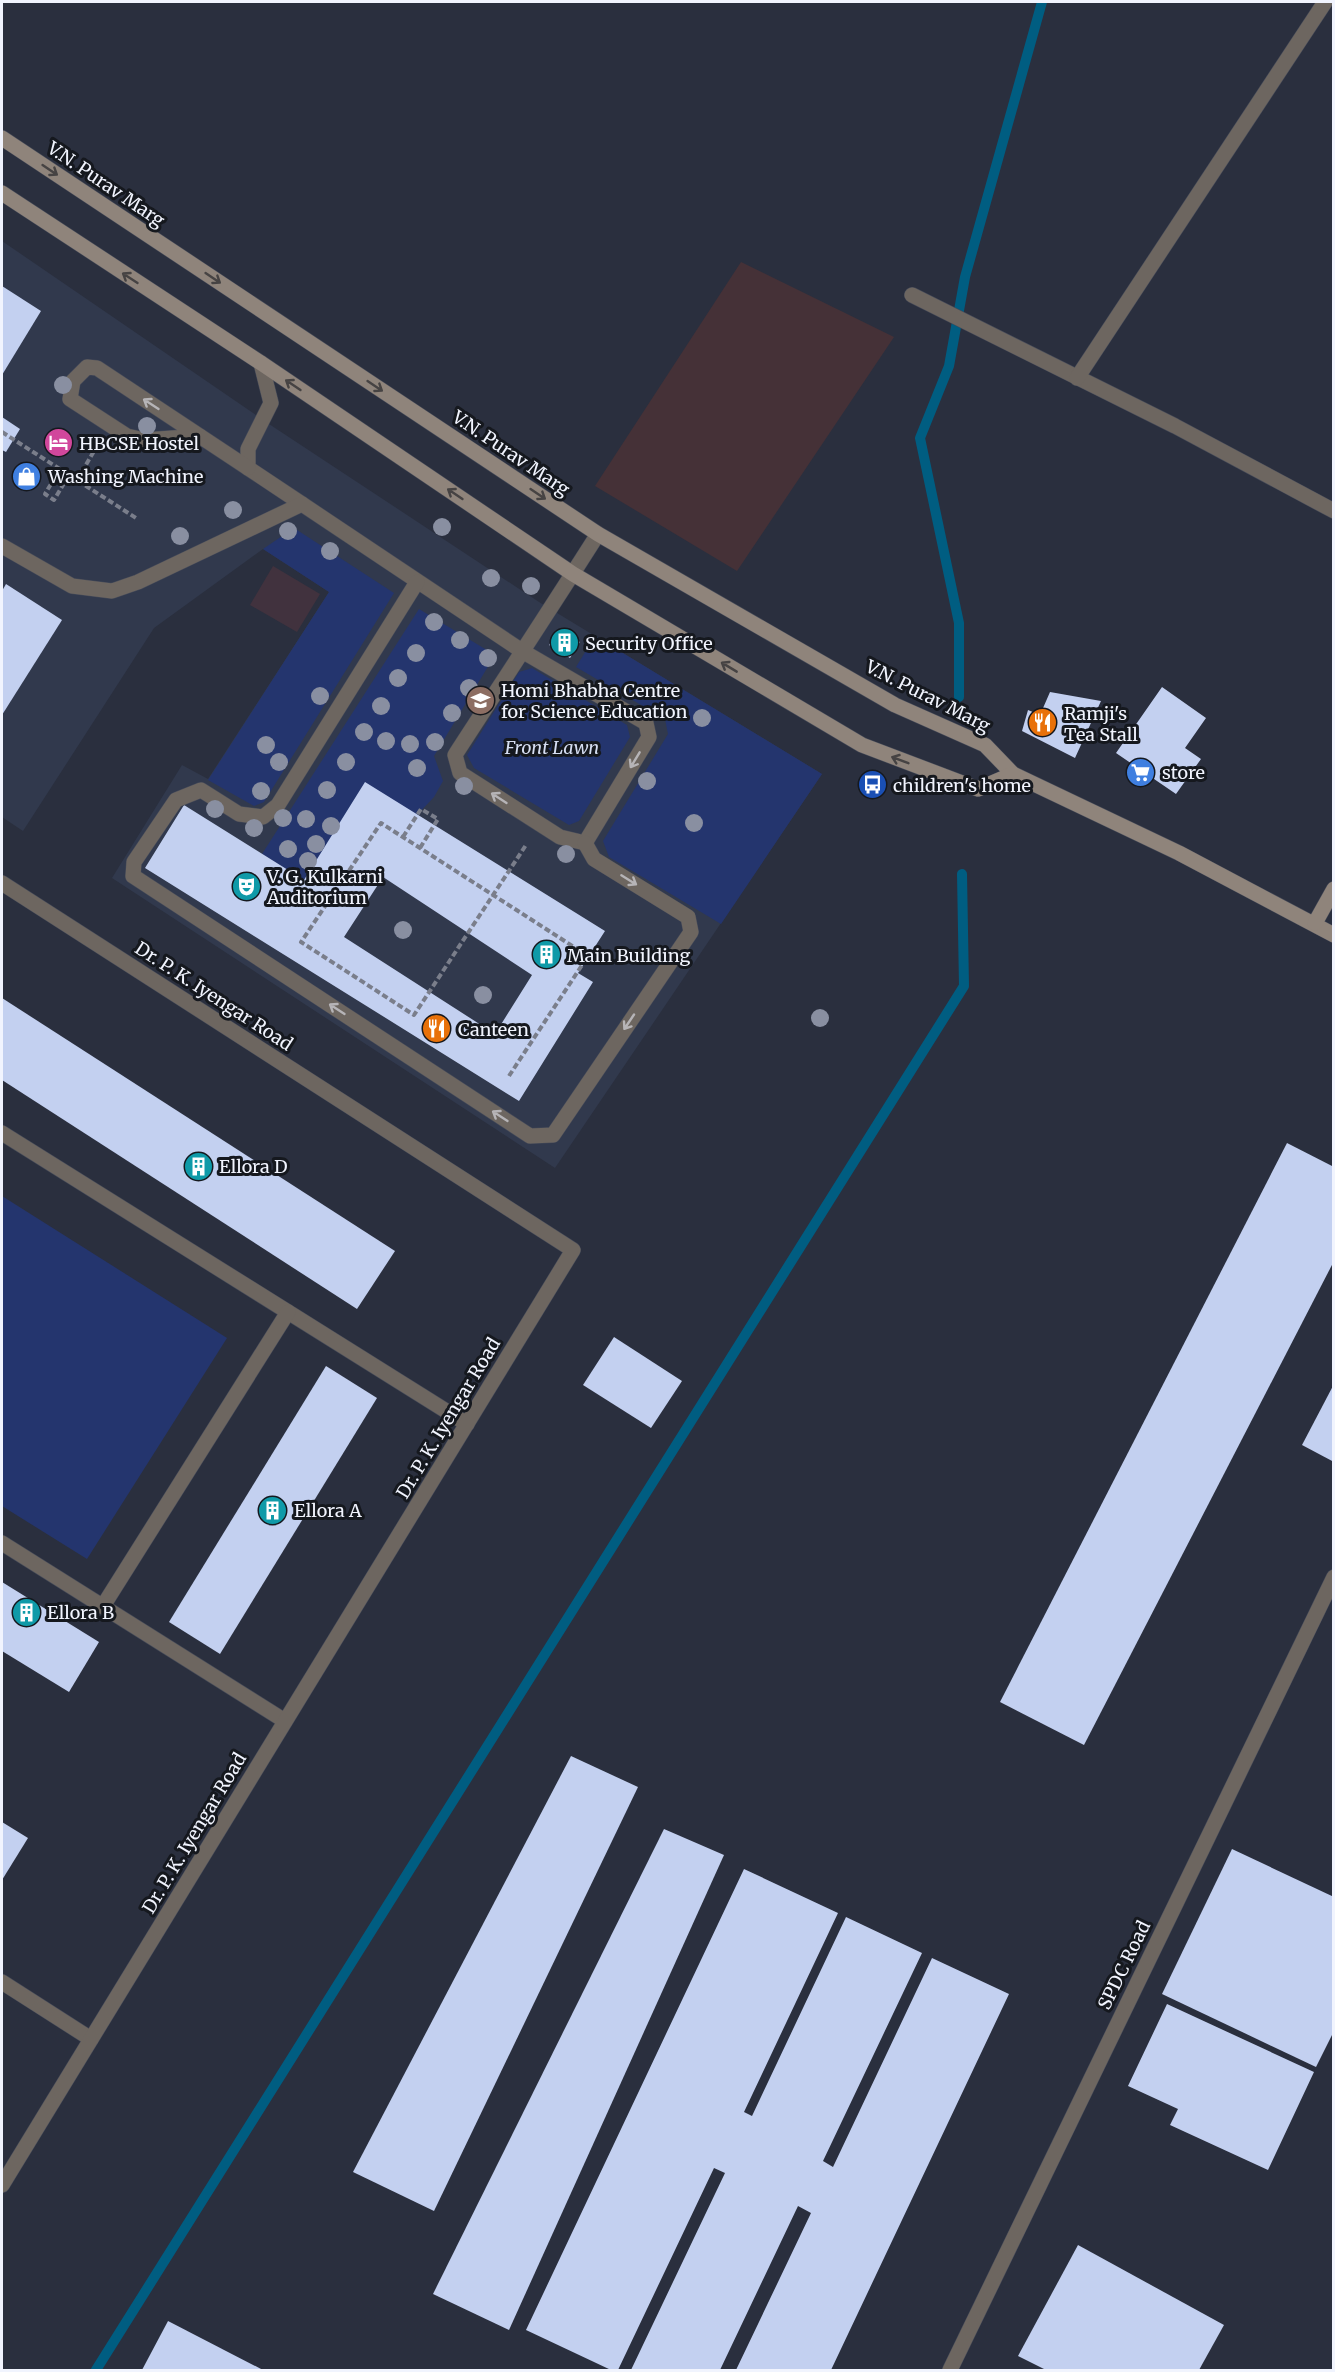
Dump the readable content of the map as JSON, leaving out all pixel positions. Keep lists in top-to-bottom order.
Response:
{
  "streets": {
    "street": ["V.N. Purav Marg", "Dr. P. K. Iyengar Road", "SPDC Road"]
  },
  "parks": ["Front Lawn"],
  "places": {
    "hotel": ["HBCSE Hostel"],
    "shop": ["Washing Machine"],
    "building": [
      "Security Office",
      "Main Building",
      "Ellora D",
      "Ellora A",
      "Ellora B"
    ],
    "school or university": ["Homi Bhabha Centre for Science Education"],
    "restaurant": ["Ramji's Tea Stall", "Canteen"],
    "supermarket": ["store"],
    "bus stop": ["children's home"],
    "theatre": ["V. G. Kulkarni Auditorium"]
  }
}
